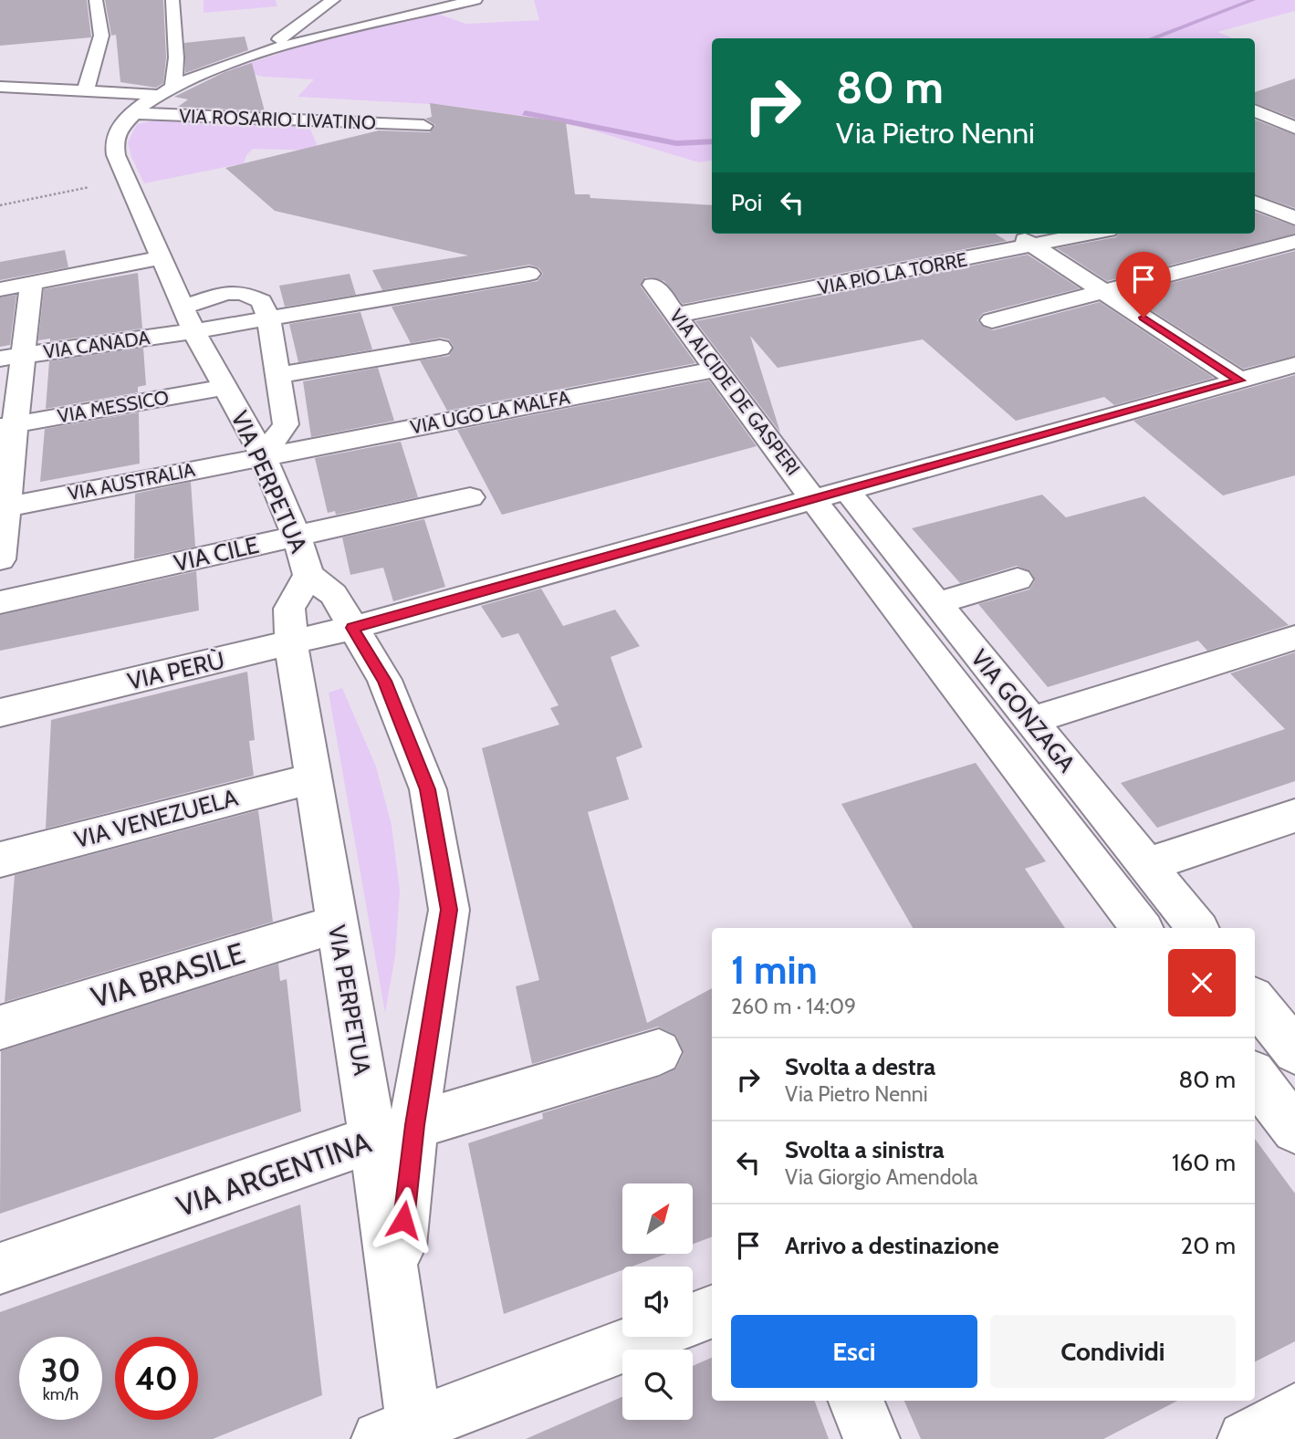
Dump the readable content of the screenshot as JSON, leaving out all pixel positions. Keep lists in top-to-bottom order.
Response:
{
  "streets": {
    "street": [
      "VIA ROSARIO LIVATINO",
      "VIA PIO LA TORRE",
      "VIA CANADA",
      "VIA ALCIDE DE GASPERI",
      "VIA MESSICO",
      "VIA UGO LA MALFA",
      "VIA AUSTRALIA",
      "VIA PERPETUA",
      "VIA CILE",
      "VIA PERÙ",
      "VIA GONZAGA",
      "VIA VENEZUELA",
      "VIA BRASILE",
      "VIA ARGENTINA"
    ]
  },
  "crossings": [
    ["VIA ROSARIO LIVATINO", "VIA PERPETUA"],
    ["VIA PIO LA TORRE", "VIA ALCIDE DE GASPERI"],
    ["VIA CANADA", "VIA PERPETUA"],
    ["VIA ALCIDE DE GASPERI", "VIA UGO LA MALFA"],
    ["VIA ALCIDE DE GASPERI", "VIA PERÙ"],
    ["VIA ALCIDE DE GASPERI", "VIA GONZAGA"],
    ["VIA MESSICO", "VIA PERPETUA"],
    ["VIA UGO LA MALFA", "VIA AUSTRALIA"],
    ["VIA UGO LA MALFA", "VIA PERPETUA"],
    ["VIA AUSTRALIA", "VIA PERPETUA"],
    ["VIA PERPETUA", "VIA CILE"],
    ["VIA PERPETUA", "VIA PERÙ"],
    ["VIA PERPETUA", "VIA VENEZUELA"],
    ["VIA PERPETUA", "VIA BRASILE"],
    ["VIA PERPETUA", "VIA ARGENTINA"],
    ["VIA PERÙ", "VIA GONZAGA"]
  ],
  "north": "top right",
  "page": {
    "turn": ["80 m", "Via Pietro Nenni"],
    "then": "Poi",
    "heading": ["1 min", "260 m · 14:09"],
    "list": [
      {
        "name": "Svolta a destra",
        "note": "Via Pietro Nenni",
        "value": "80 m"
      },
      {
        "name": "Svolta a sinistra",
        "note": "Via Giorgio Amendola",
        "value": "160 m"
      },
      {
        "name": "Arrivo a destinazione",
        "value": "20 m"
      }
    ],
    "buttons": ["Esci", "Condividi"],
    "speed": "30 km/h",
    "limit": "40"
  }
}
